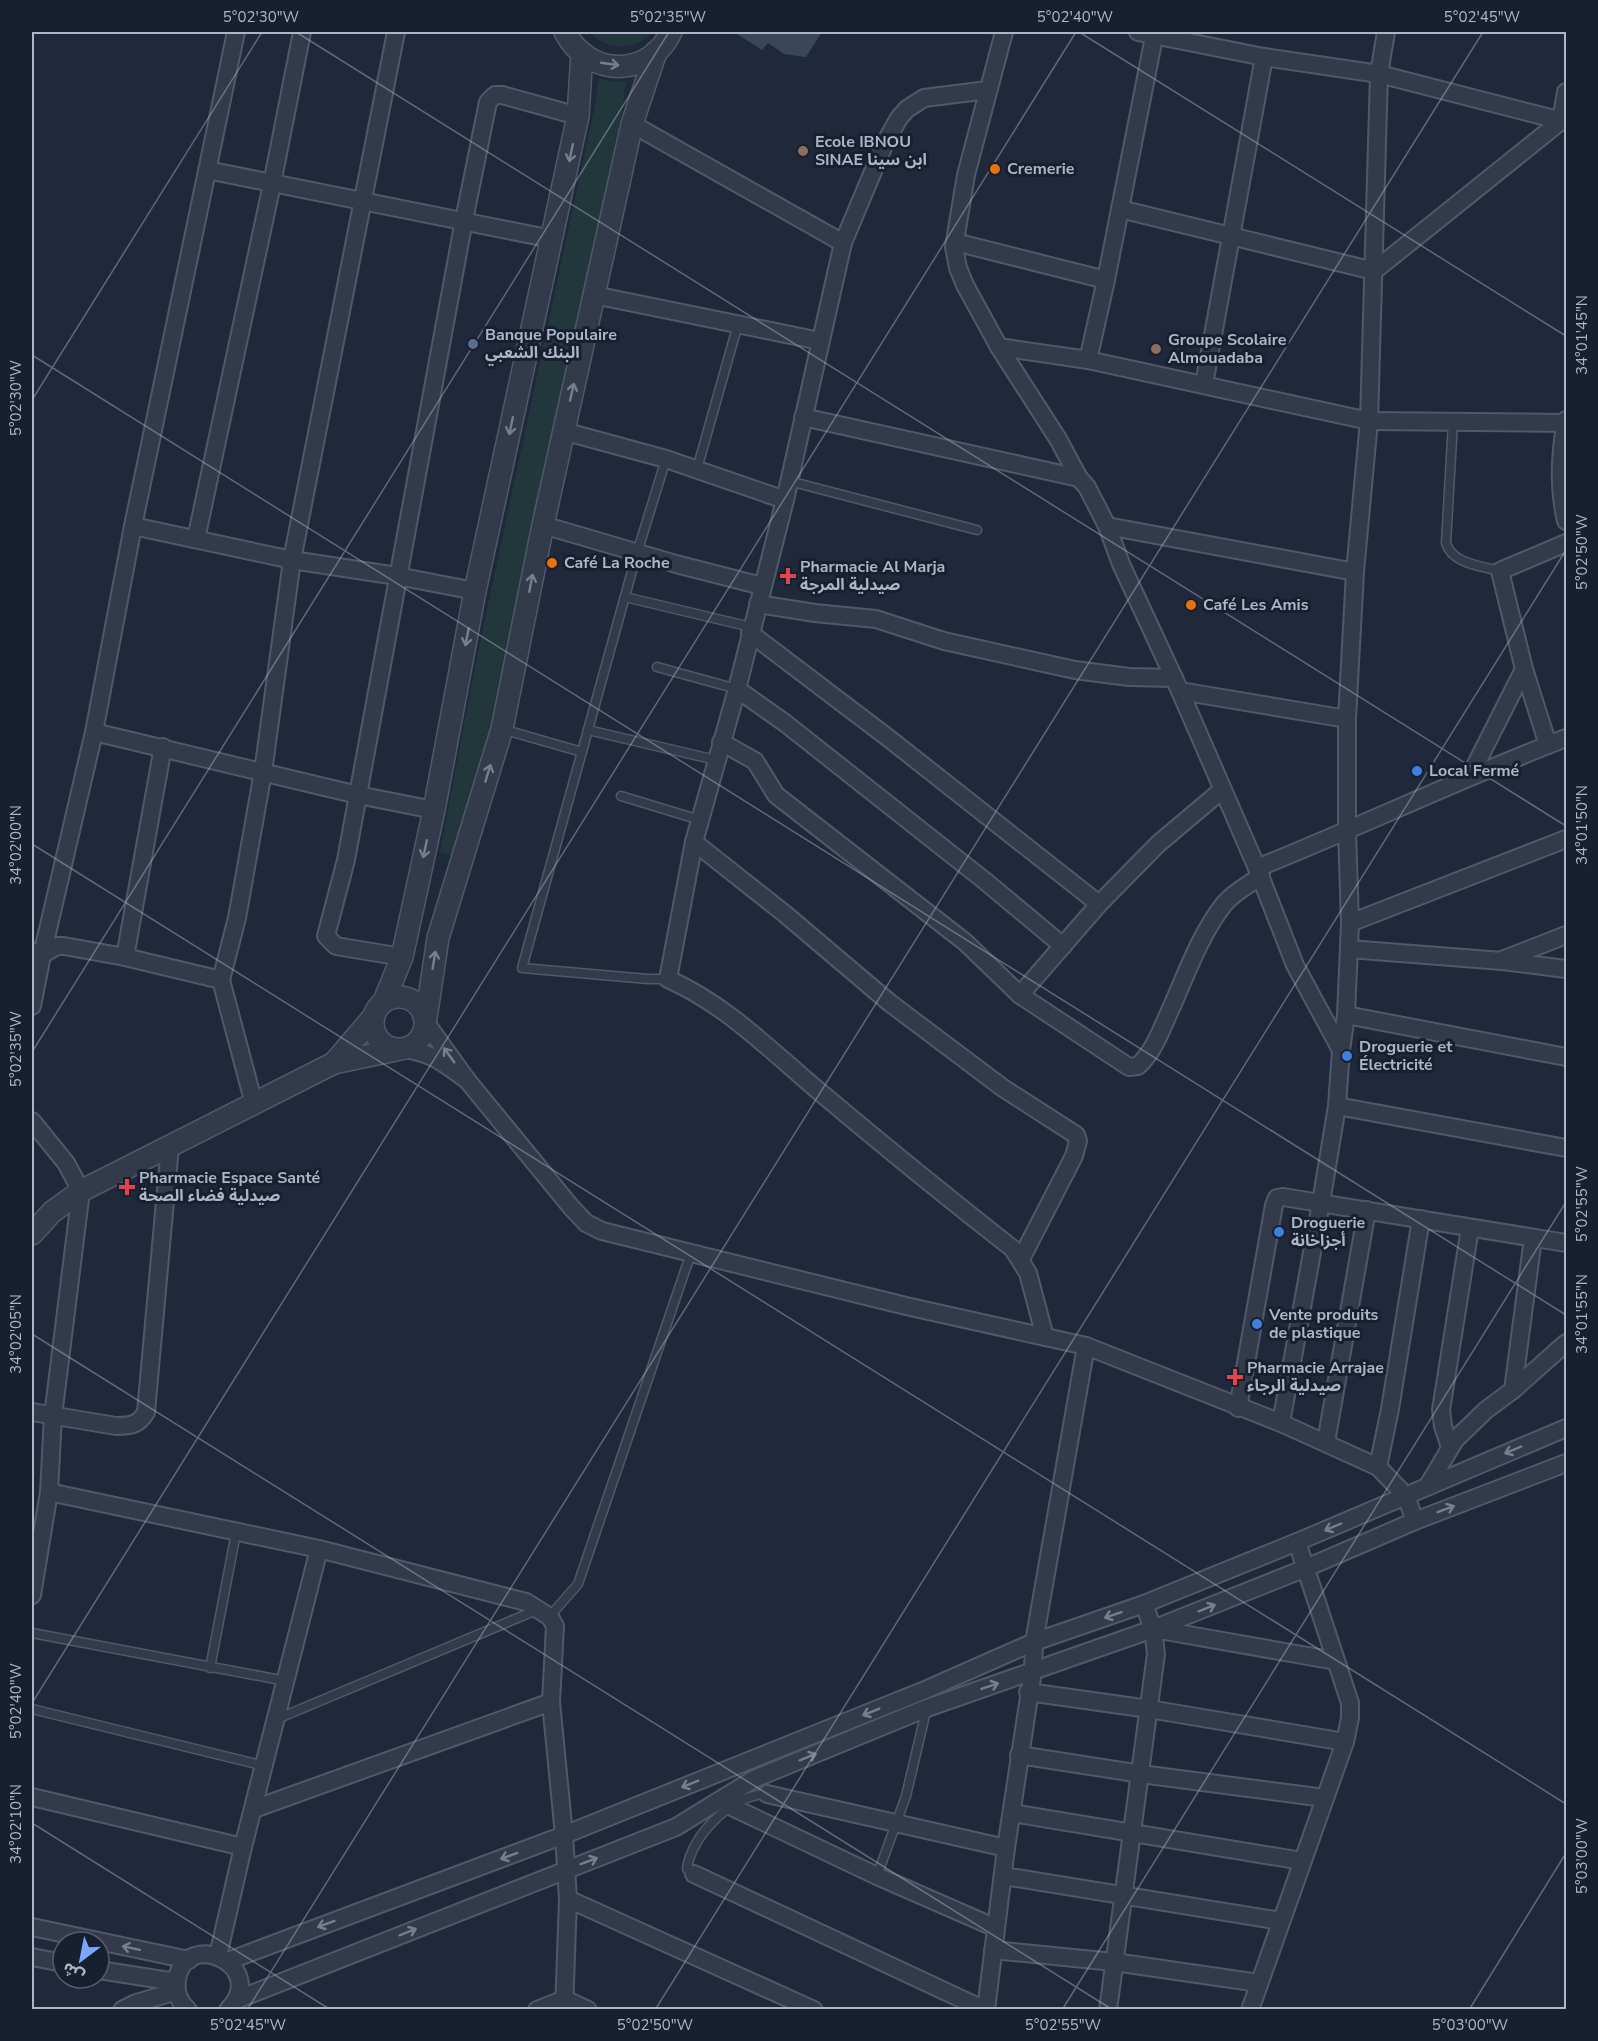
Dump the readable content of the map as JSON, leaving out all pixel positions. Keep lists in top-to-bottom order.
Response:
{
  "places": {
    "other": [
      "Ecole IBNOU SINAE ابن سينا",
      "Cremerie",
      "Banque Populaire البنك الشعبي",
      "Groupe Scolaire Almouadaba",
      "Café La Roche",
      "Café Les Amis",
      "Local Fermé",
      "Droguerie et Électricité",
      "Droguerie أجزاخانة",
      "Vente produits de plastique"
    ],
    "health": ["Pharmacie Al Marja صيدلية المرجة", "Pharmacie Espace Santé صيدلية فضاء الصحة", "Pharmacie Arrajae صيدلية الرجاء"]
  },
  "north": "bottom left",
  "coordinates": [
    "5°02'30\"W",
    "5°02'35\"W",
    "5°02'40\"W",
    "5°02'45\"W",
    "34°01'45\"N",
    "5°02'50\"W",
    "34°01'50\"N",
    "34°02'00\"N",
    "5°02'55\"W",
    "34°01'55\"N",
    "34°02'05\"N",
    "34°02'10\"N",
    "5°03'00\"W"
  ]
}
